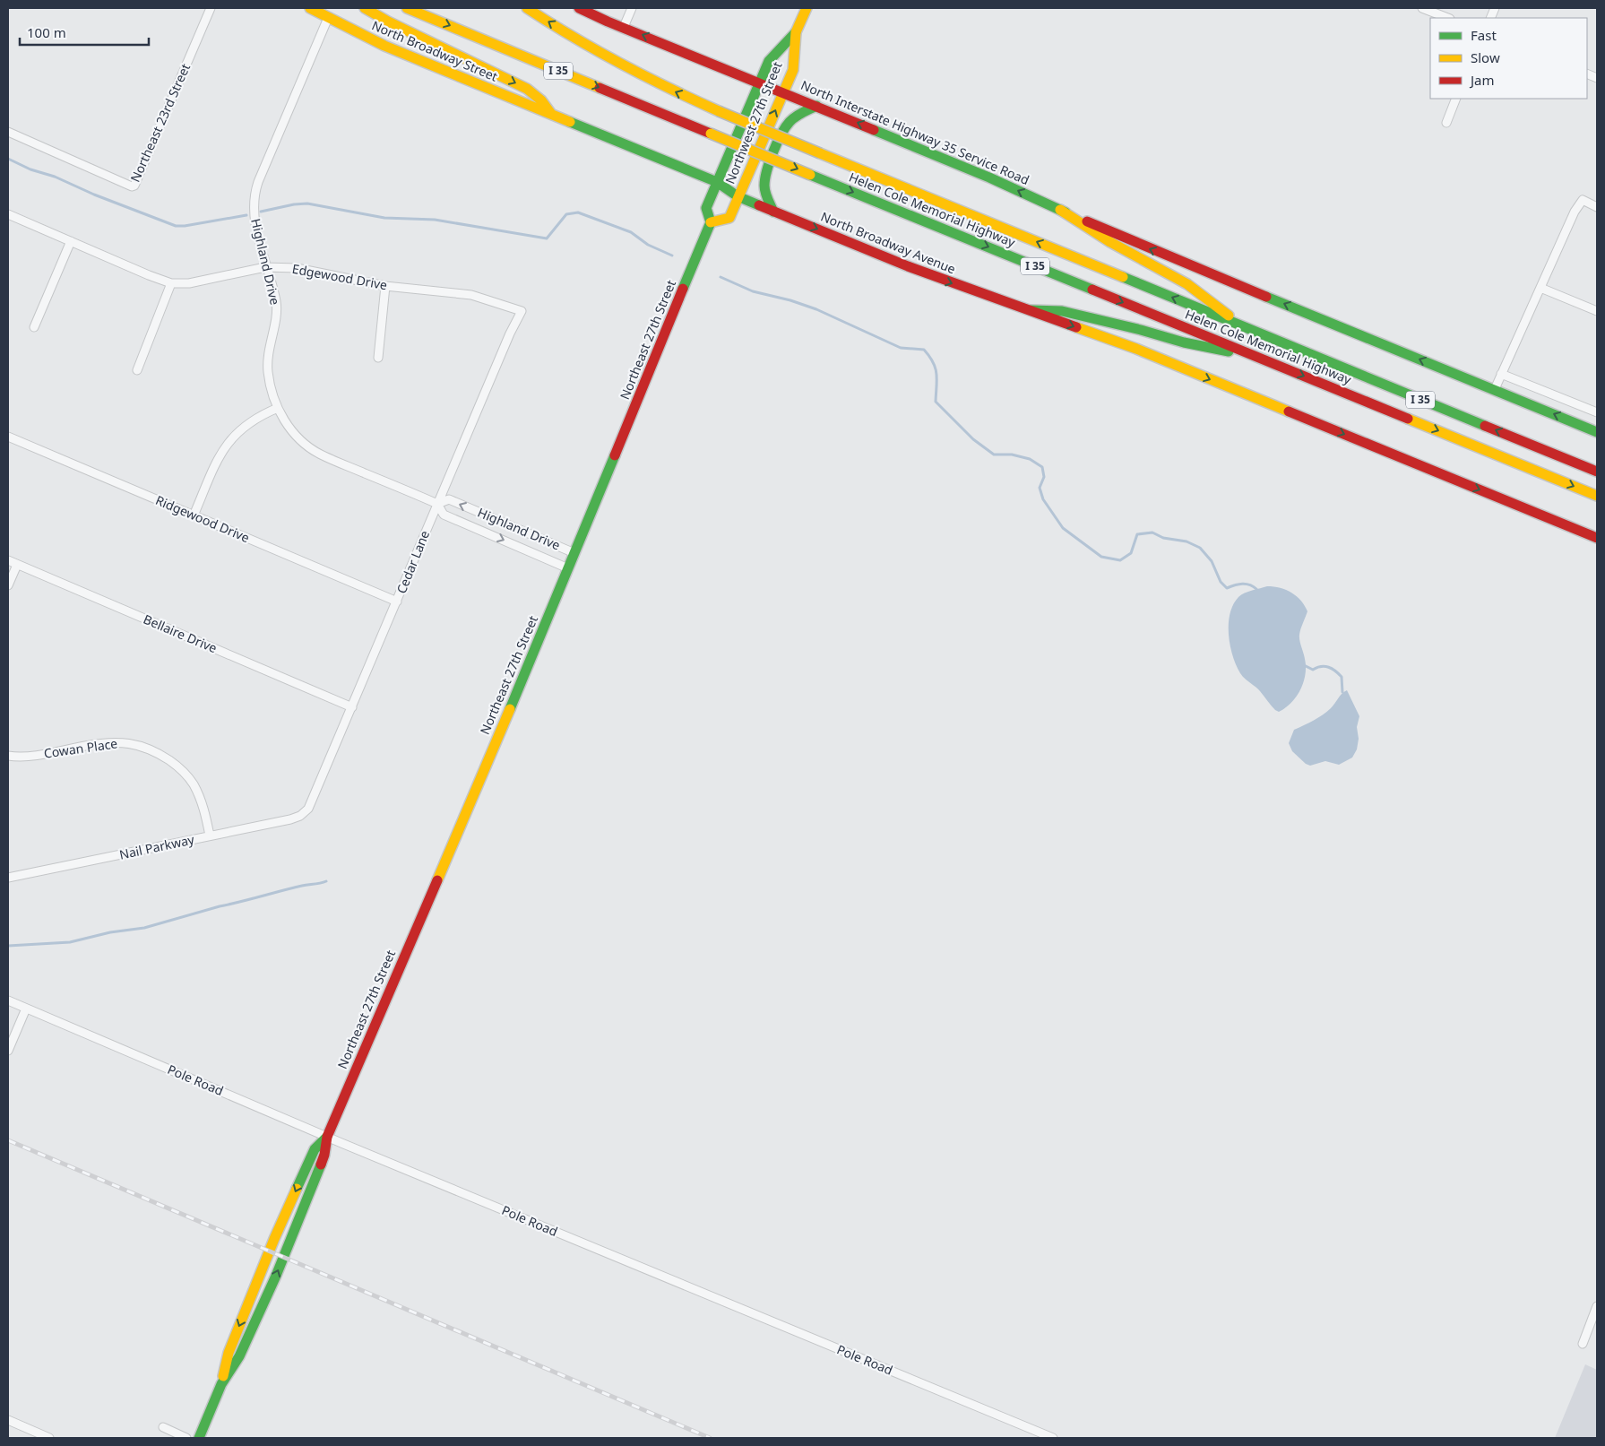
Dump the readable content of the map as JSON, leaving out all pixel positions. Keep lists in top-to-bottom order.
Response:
{
  "streets": {
    "main road": [
      "North Broadway Street",
      "I 35",
      "Northwest 27th Street",
      "North Interstate Highway 35 Service Road",
      "Helen Cole Memorial Highway",
      "North Broadway Avenue",
      "Northeast 27th Street"
    ],
    "street": [
      "Northeast 23rd Street",
      "Highland Drive",
      "Edgewood Drive",
      "Ridgewood Drive",
      "Cedar Lane",
      "Bellaire Drive",
      "Cowan Place",
      "Nail Parkway",
      "Pole Road"
    ]
  },
  "crossings": [
    ["North Broadway Street", "Highland Drive"],
    ["Northwest 27th Street", "North Interstate Highway 35 Service Road"],
    ["Northwest 27th Street", "North Broadway Avenue"],
    ["Northwest 27th Street", "Northeast 27th Street"],
    ["North Broadway Avenue", "Northeast 27th Street"],
    ["Highland Drive", "Edgewood Drive"],
    ["Highland Drive", "Northeast 27th Street"],
    ["Highland Drive", "Cedar Lane"],
    ["Edgewood Drive", "Cedar Lane"],
    ["Northeast 27th Street", "Pole Road"],
    ["Ridgewood Drive", "Cedar Lane"],
    ["Cedar Lane", "Bellaire Drive"],
    ["Cedar Lane", "Nail Parkway"],
    ["Cowan Place", "Nail Parkway"]
  ],
  "one_way": ["North Interstate Highway 35 Service Road"],
  "legend": ["Fast", "Slow", "Jam"],
  "scale_bar": "100 m"
}
